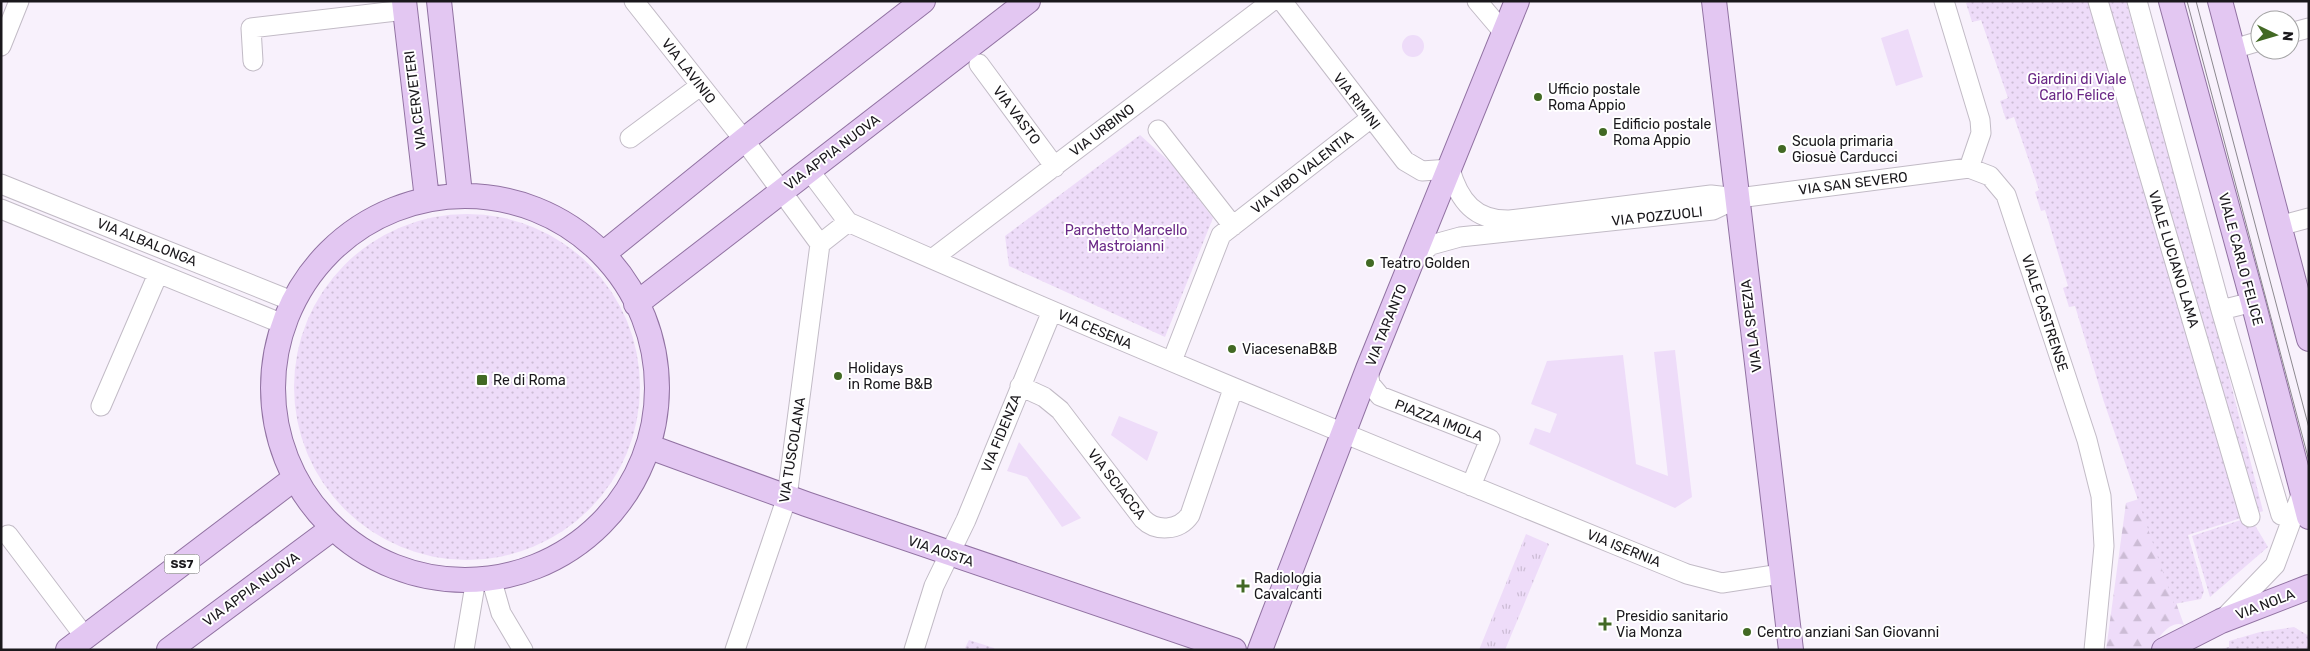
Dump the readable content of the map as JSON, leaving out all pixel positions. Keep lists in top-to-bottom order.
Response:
{
  "streets": {
    "main road": [
      "VIA CERVETERI",
      "VIA APPIA NUOVA",
      "VIALE CARLO FELICE",
      "VIA TARANTO",
      "VIA LA SPEZIA",
      "VIA AOSTA",
      "SS7",
      "VIA NOLA"
    ],
    "street": [
      "VIA LAVINIO",
      "VIA RIMINI",
      "VIA VASTO",
      "VIA URBINO",
      "VIA VIBO VALENTIA",
      "VIA SAN SEVERO",
      "VIA POZZUOLI",
      "VIA ALBALONGA",
      "VIALE LUCIANO LAMA",
      "VIALE CASTRENSE",
      "VIA CESENA",
      "PIAZZA IMOLA",
      "VIA FIDENZA",
      "VIA TUSCOLANA",
      "VIA SCIACCA",
      "VIA ISERNIA"
    ]
  },
  "crossings": [
    ["VIA LAVINIO", "VIA APPIA NUOVA"],
    ["VIA LAVINIO", "VIA TUSCOLANA"],
    ["VIA RIMINI", "VIA VIBO VALENTIA"],
    ["VIA RIMINI", "VIA POZZUOLI"],
    ["VIA RIMINI", "VIA TARANTO"],
    ["VIA VASTO", "VIA URBINO"],
    ["VIA URBINO", "VIA CESENA"],
    ["VIA VIBO VALENTIA", "VIA CESENA"],
    ["VIA SAN SEVERO", "VIA POZZUOLI"],
    ["VIA SAN SEVERO", "VIALE CASTRENSE"],
    ["VIA SAN SEVERO", "VIA LA SPEZIA"],
    ["VIA POZZUOLI", "VIA TARANTO"],
    ["VIA POZZUOLI", "VIA LA SPEZIA"],
    ["VIA TARANTO", "VIA CESENA"],
    ["VIA TARANTO", "PIAZZA IMOLA"],
    ["VIA LA SPEZIA", "VIA ISERNIA"],
    ["VIA CESENA", "VIA FIDENZA"],
    ["VIA CESENA", "VIA SCIACCA"],
    ["PIAZZA IMOLA", "VIA ISERNIA"],
    ["VIA FIDENZA", "VIA SCIACCA"],
    ["VIA FIDENZA", "VIA AOSTA"],
    ["VIA TUSCOLANA", "VIA AOSTA"]
  ],
  "parks": ["Giardini di Viale Carlo Felice", "Parchetto Marcello Mastroianni"],
  "places": {
    "other": [
      "Ufficio postale Roma Appio",
      "Edificio postale Roma Appio",
      "Scuola primaria Giosuè Carducci",
      "Teatro Golden",
      "ViacesenaB&B",
      "Holidays in Rome B&B",
      "Centro anziani San Giovanni"
    ],
    "transit": ["Re di Roma"],
    "health": ["Radiologia Cavalcanti", "Presidio sanitario Via Monza"]
  },
  "north": "right"
}
